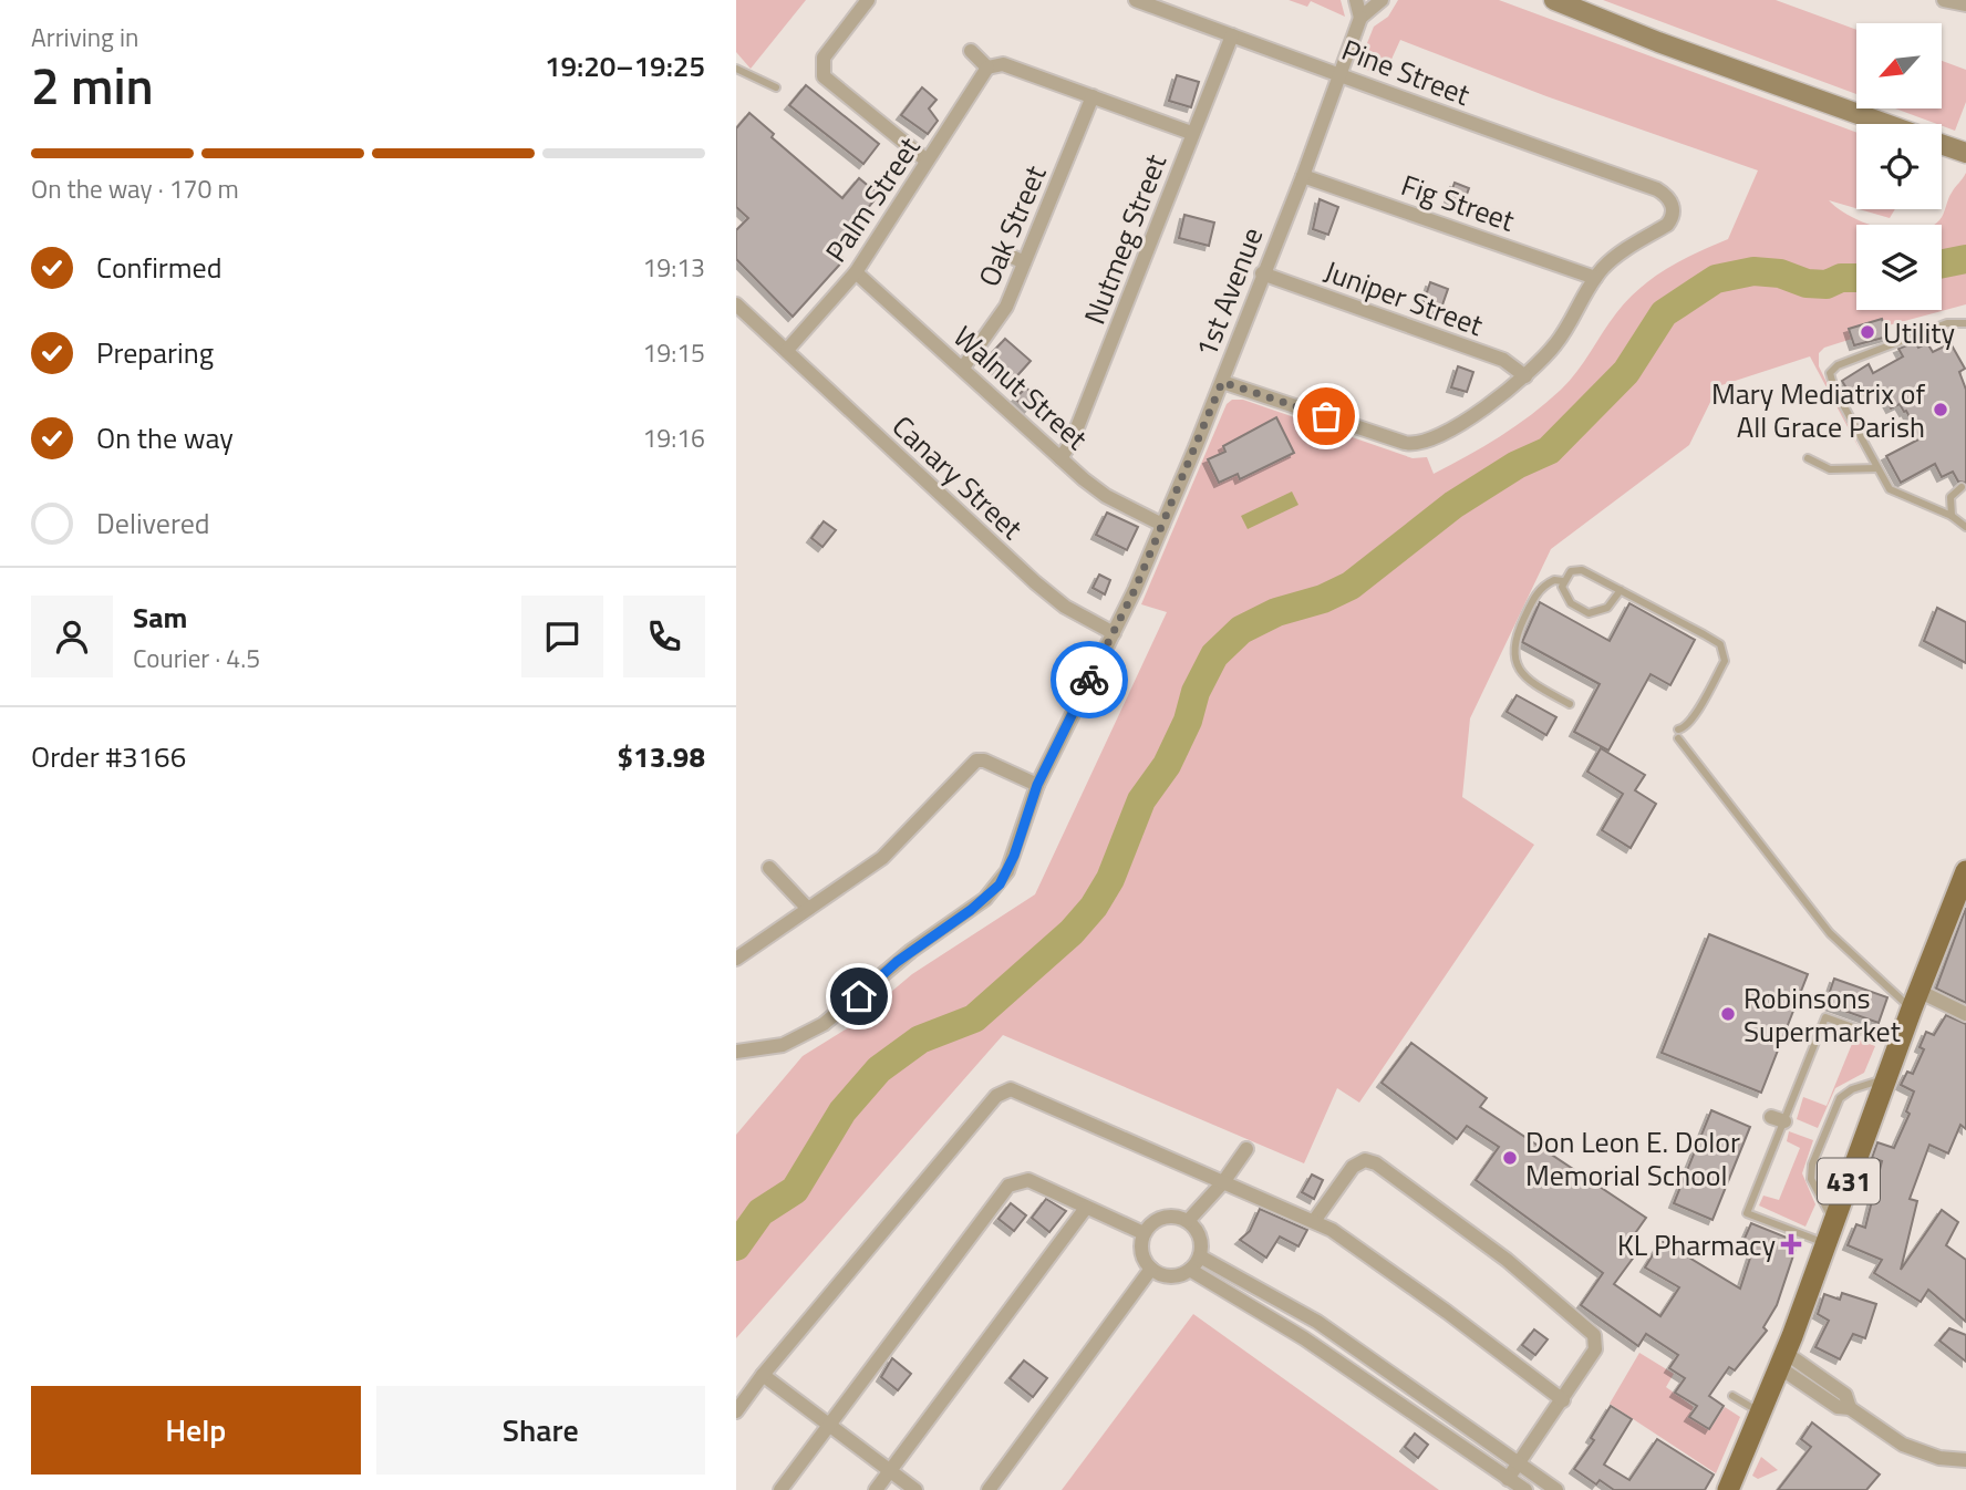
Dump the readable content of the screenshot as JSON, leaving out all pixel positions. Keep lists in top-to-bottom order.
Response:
{
  "streets": {
    "main road": ["431"],
    "street": [
      "Pine Street",
      "Palm Street",
      "Fig Street",
      "Oak Street",
      "Nutmeg Street",
      "1st Avenue",
      "Juniper Street",
      "Walnut Street",
      "Canary Street"
    ]
  },
  "crossings": [
    ["Pine Street", "Fig Street"],
    ["Pine Street", "Nutmeg Street"],
    ["Pine Street", "1st Avenue"],
    ["Palm Street", "Walnut Street"],
    ["Palm Street", "Canary Street"],
    ["Fig Street", "1st Avenue"],
    ["Oak Street", "Walnut Street"],
    ["Nutmeg Street", "Walnut Street"],
    ["1st Avenue", "Juniper Street"],
    ["1st Avenue", "Walnut Street"],
    ["1st Avenue", "Canary Street"]
  ],
  "places": {
    "other": [
      "Utility",
      "Mary Mediatrix of All Grace Parish",
      "Robinsons Supermarket",
      "Don Leon E. Dolor Memorial School"
    ],
    "health": ["KL Pharmacy"]
  },
  "north": "bottom left",
  "page": {
    "heading": ["2 min", "Arriving in", "19:20–19:25"],
    "panel": [
      "Sam",
      "Courier · 4.5",
      "Order #3166",
      "$13.98"
    ],
    "bar": "On the way · 170 m",
    "list": [
      ["Confirmed", "19:13"],
      ["Preparing", "19:15"],
      ["On the way", "19:16"],
      "Delivered"
    ],
    "buttons": ["Help", "Share"]
  }
}
